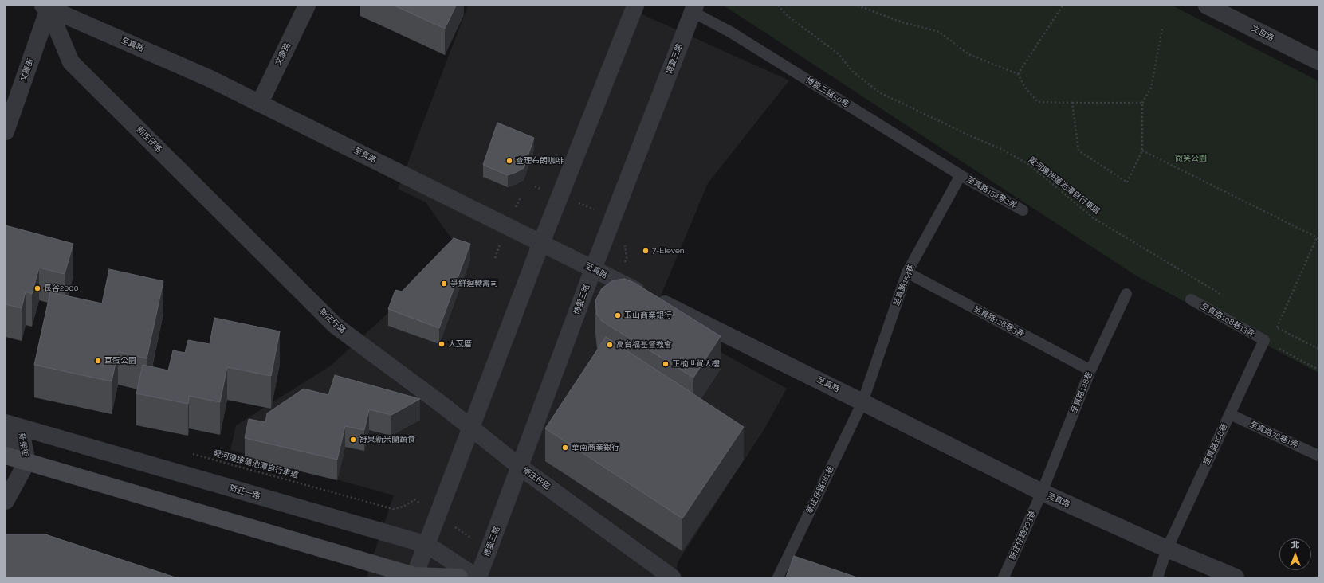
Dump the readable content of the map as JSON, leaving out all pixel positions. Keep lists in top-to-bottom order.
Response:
{
  "streets": {
    "street": [
      "文自路",
      "至真路",
      "文康路",
      "博愛三路",
      "文麗街",
      "新庄仔路",
      "新榮街",
      "新莊一路"
    ],
    "lane": [
      "博愛三路50巷",
      "至真路154巷2弄",
      "至真路154巷",
      "至真路108巷13弄",
      "至真路128巷3弄",
      "至真路128巷",
      "至真路76巷1弄",
      "至真路108巷",
      "新庄仔路181巷",
      "新庄仔路203巷"
    ],
    "path": ["愛河連接蓮池潭自行車道"]
  },
  "crossings": [
    ["至真路", "文康路"],
    ["至真路", "博愛三路"],
    ["至真路", "文麗街"],
    ["至真路", "新庄仔路"],
    ["至真路", "至真路154巷"],
    ["至真路", "至真路128巷"],
    ["至真路", "至真路108巷"],
    ["至真路", "新庄仔路181巷"],
    ["至真路", "新庄仔路203巷"],
    ["博愛三路", "博愛三路50巷"],
    ["博愛三路", "新庄仔路"],
    ["博愛三路", "愛河連接蓮池潭自行車道"],
    ["博愛三路", "新莊一路"],
    ["文麗街", "新庄仔路"],
    ["博愛三路50巷", "至真路154巷2弄"],
    ["博愛三路50巷", "至真路154巷"],
    ["至真路154巷2弄", "至真路154巷"],
    ["至真路154巷", "至真路128巷3弄"],
    ["至真路154巷", "新庄仔路181巷"],
    ["至真路108巷13弄", "至真路108巷"],
    ["至真路128巷3弄", "至真路128巷"],
    ["至真路128巷", "新庄仔路203巷"],
    ["至真路76巷1弄", "至真路108巷"],
    ["新榮街", "新莊一路"]
  ],
  "parks": ["微笑公園"],
  "places": [
    "查理布朗咖啡",
    "7-Eleven",
    "爭鮮迴轉壽司",
    "長谷2000",
    "玉山商業銀行",
    "大瓦厝",
    "高台福基督教會",
    "巨蛋公園",
    "正楠世貿大樓",
    "舒果新米蘭蔬食",
    "華南商業銀行"
  ],
  "north": "top"
}
